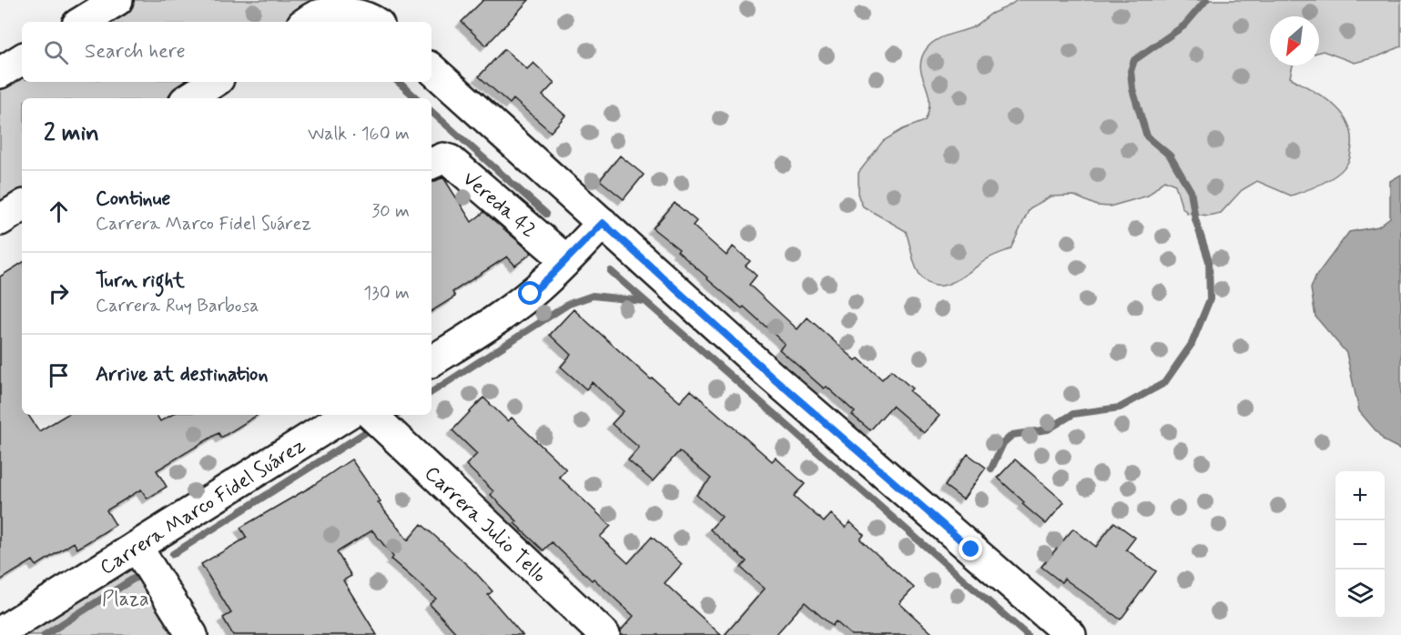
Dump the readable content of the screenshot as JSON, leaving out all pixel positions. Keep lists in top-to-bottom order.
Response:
{
  "streets": {
    "street": ["Vereda 42", "Carrera Marco Fidel Suárez", "Carrera Julio Tello"]
  },
  "parks": ["Plaza"],
  "north": "bottom left",
  "page": {
    "search": "Search here",
    "heading": ["2 min", "Walk · 160 m"],
    "list": [
      ["Continue", "Carrera Marco Fidel Suárez", "30 m"],
      ["Turn right", "Carrera Ruy Barbosa", "130 m"],
      "Arrive at destination"
    ],
    "map_buttons": ["+", "−"]
  }
}
